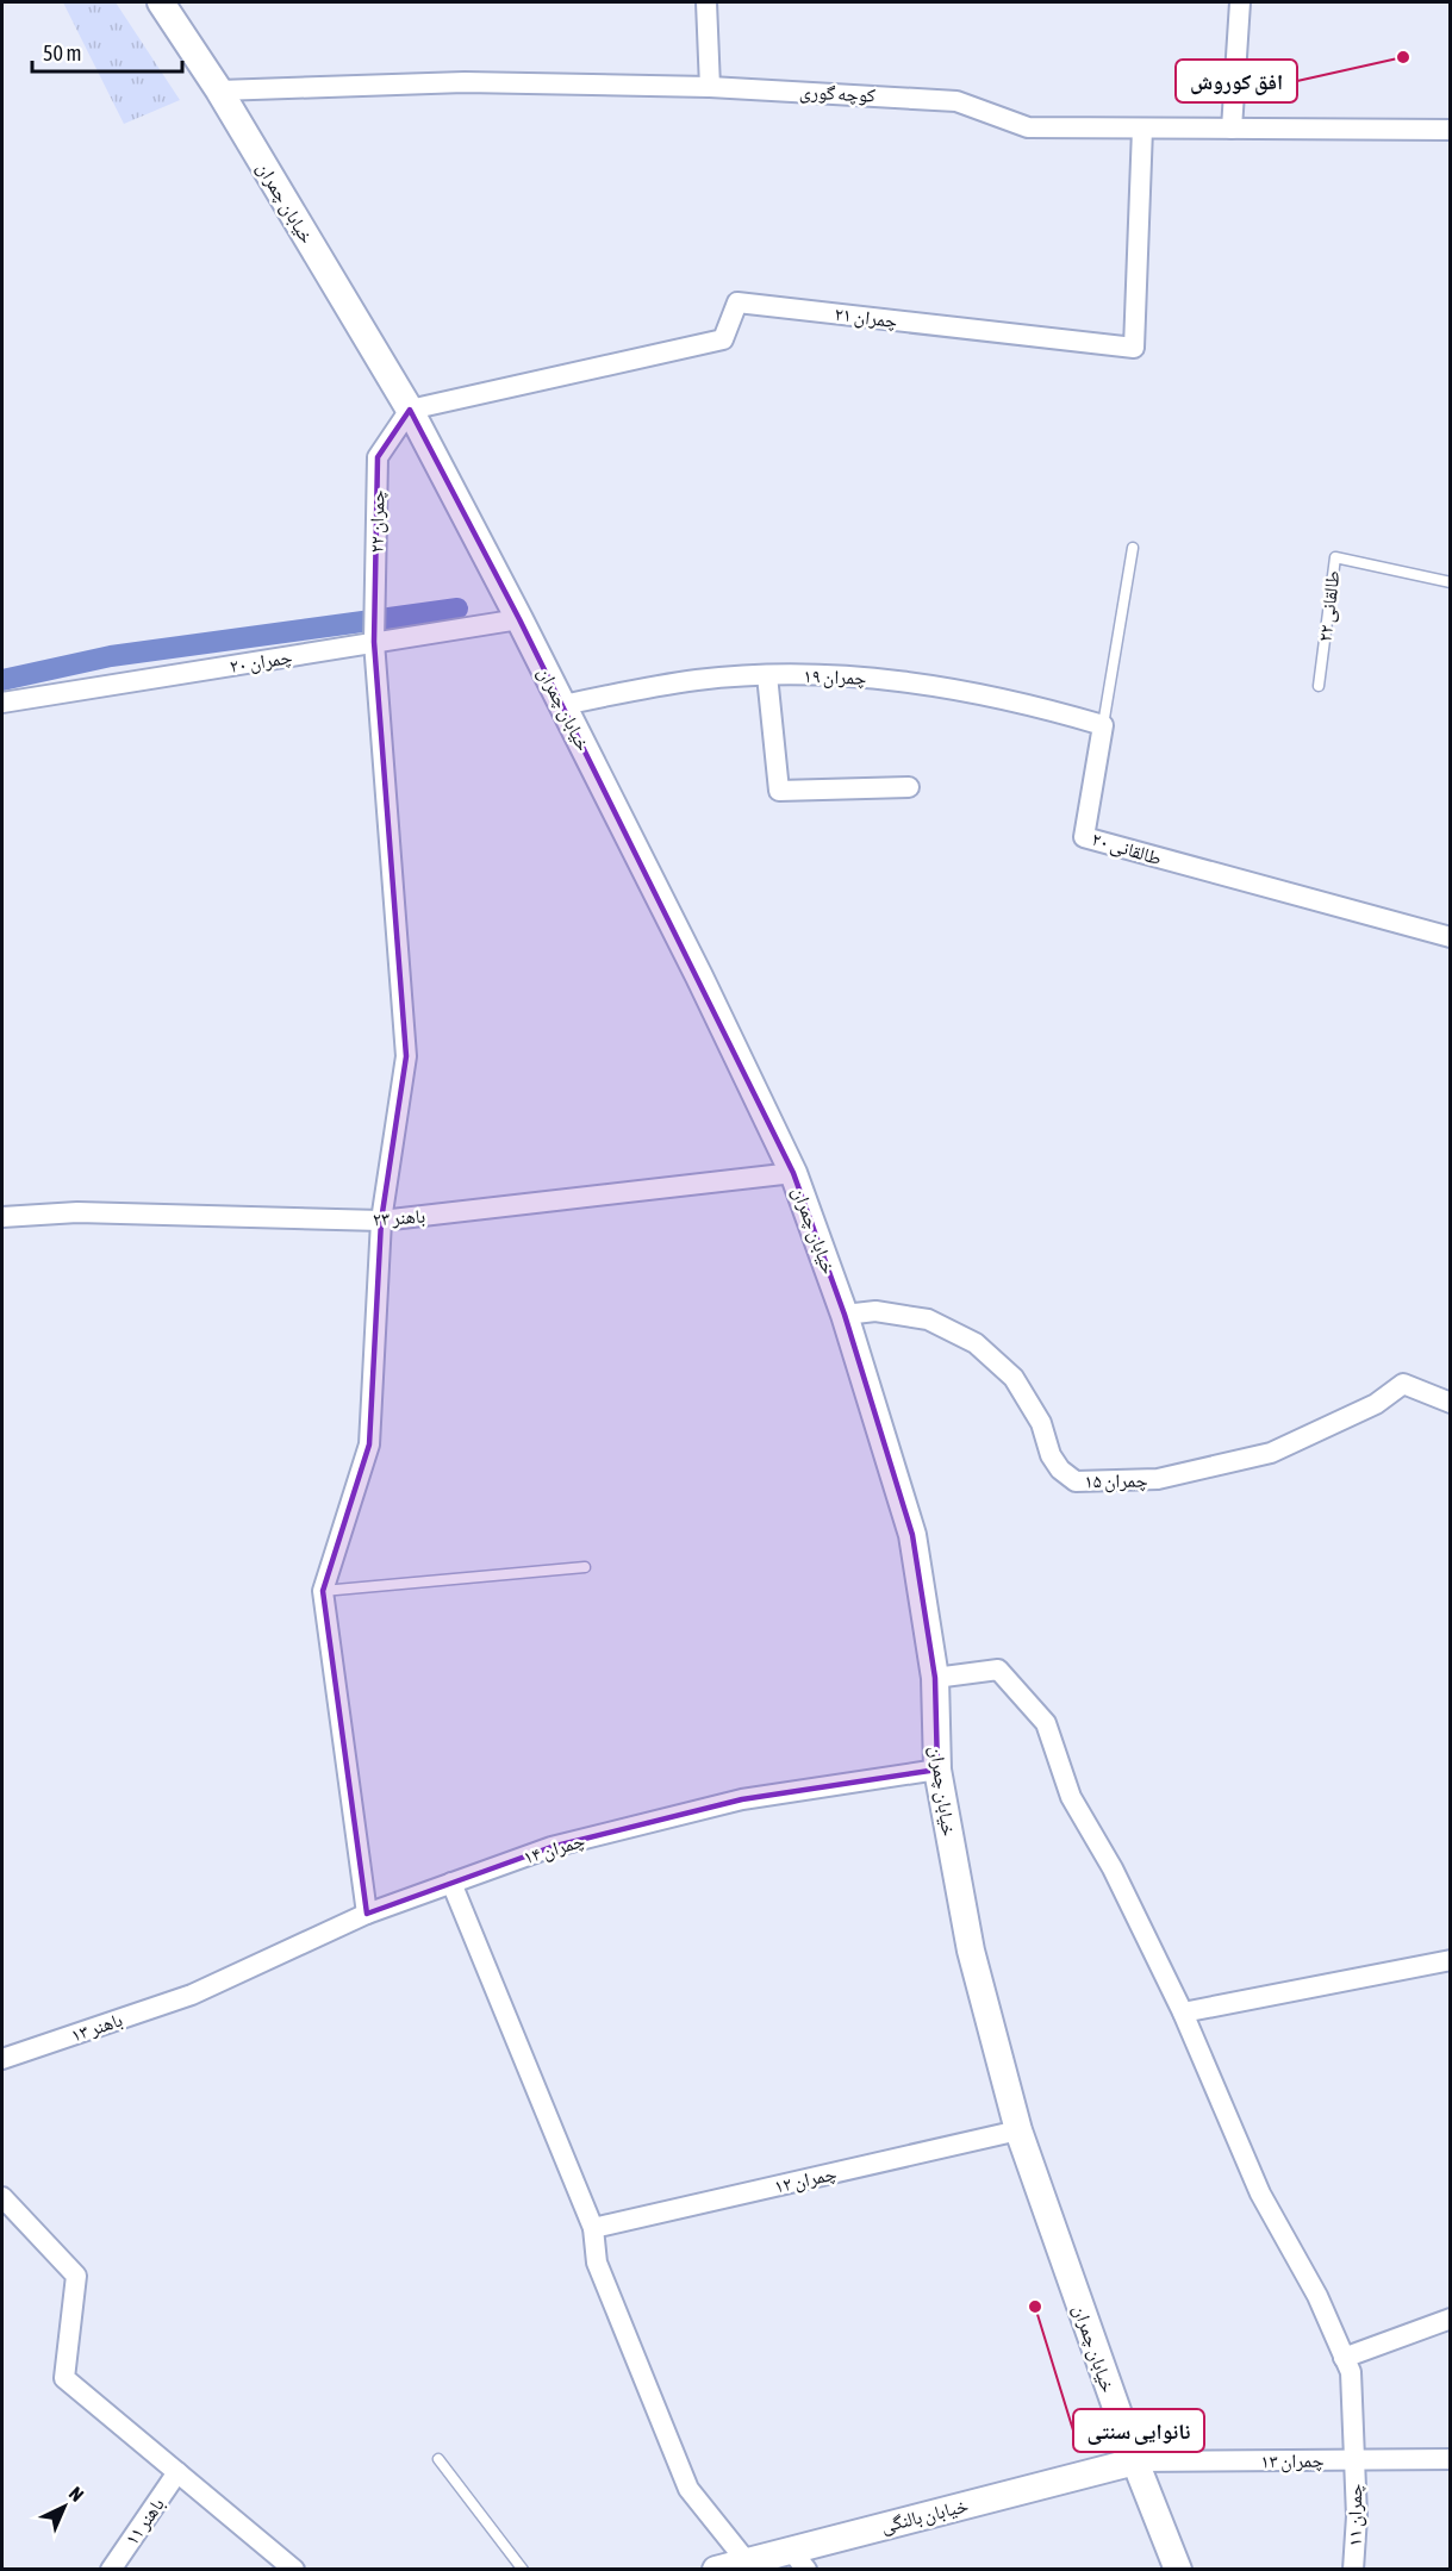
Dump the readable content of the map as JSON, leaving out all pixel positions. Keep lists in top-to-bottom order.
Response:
{
  "streets": {
    "main road": ["خیابان چمران", "خیابان بالنگی"],
    "street": [
      "کوچه گوری",
      "چمران ۲۱",
      "چمران ۲۲",
      "چمران ۲۰",
      "چمران ۱۹",
      "طالقانی ۲۰",
      "باهنر ۲۳",
      "چمران ۱۵",
      "چمران ۱۴",
      "باهنر ۱۳",
      "چمران ۱۲",
      "چمران ۱۳",
      "چمران ۱۱",
      "باهنر ۱۱"
    ],
    "lane": ["طالقانی ۲۲"]
  },
  "crossings": [
    ["کوچه گوری", "خیابان چمران"],
    ["کوچه گوری", "چمران ۲۱"],
    ["خیابان چمران", "چمران ۲۱"],
    ["خیابان چمران", "چمران ۲۲"],
    ["خیابان چمران", "چمران ۲۰"],
    ["خیابان چمران", "چمران ۱۹"],
    ["خیابان چمران", "باهنر ۲۳"],
    ["خیابان چمران", "چمران ۱۵"],
    ["خیابان چمران", "چمران ۱۴"],
    ["خیابان چمران", "چمران ۱۲"],
    ["خیابان چمران", "چمران ۱۳"],
    ["خیابان چمران", "خیابان بالنگی"],
    ["خیابان چمران", "چمران ۱۱"],
    ["چمران ۲۱", "چمران ۲۲"],
    ["چمران ۲۲", "چمران ۲۰"],
    ["چمران ۲۲", "باهنر ۲۳"],
    ["چمران ۱۹", "طالقانی ۲۰"],
    ["چمران ۱۴", "باهنر ۱۳"],
    ["چمران ۱۳", "خیابان بالنگی"],
    ["چمران ۱۳", "چمران ۱۱"]
  ],
  "places": ["افق کوروش", "نانوایی سنتی"],
  "scale_bar": "50 m",
  "north": "top right"
}
